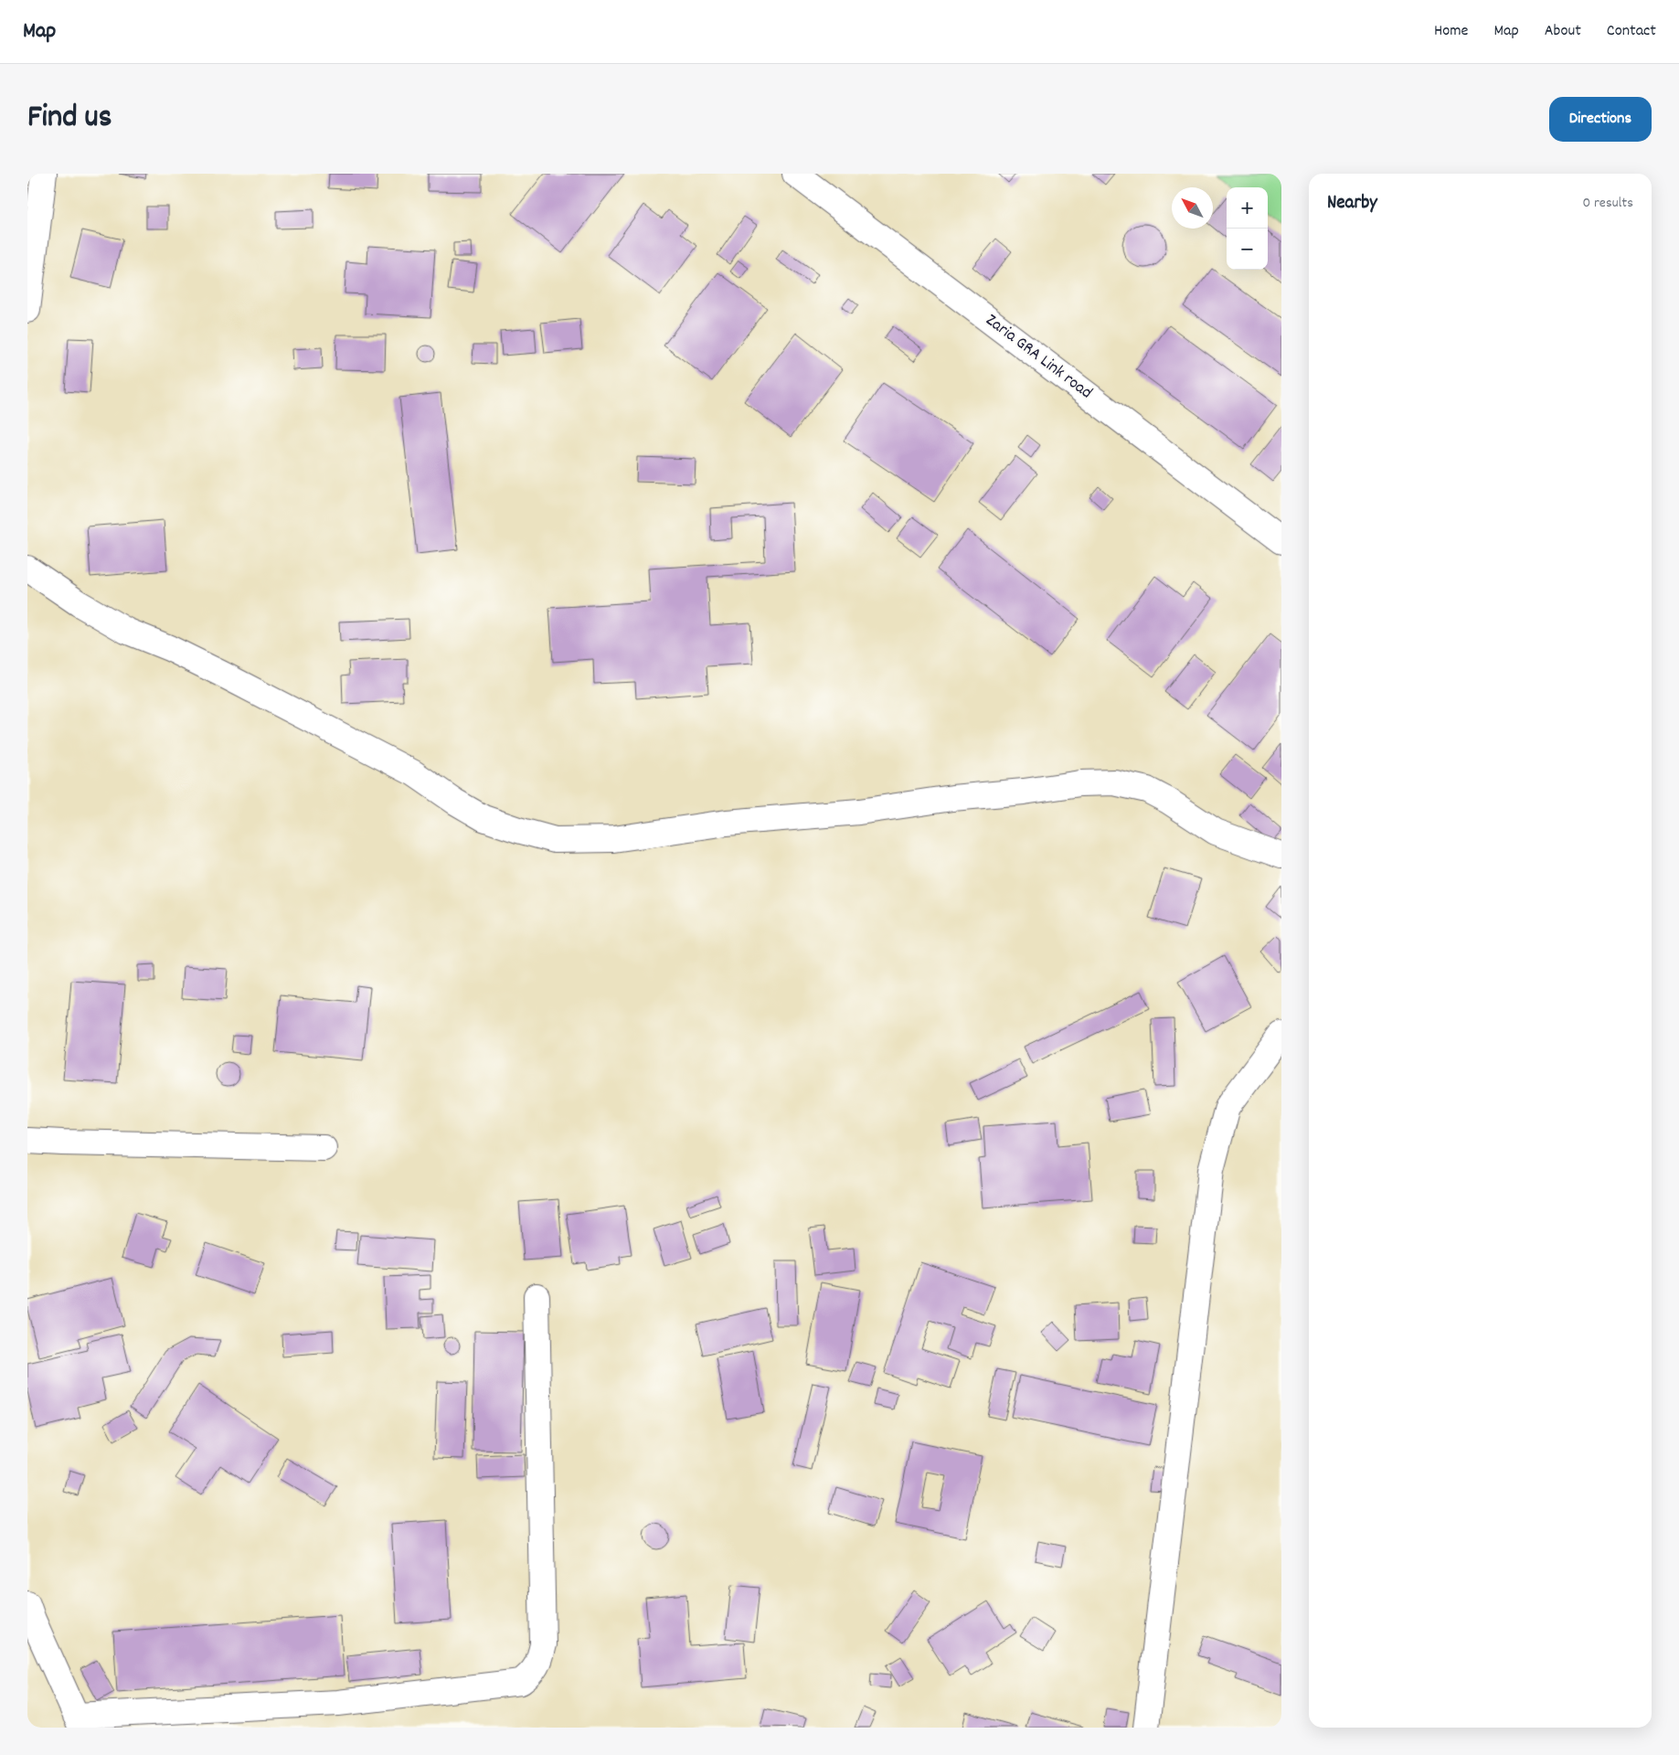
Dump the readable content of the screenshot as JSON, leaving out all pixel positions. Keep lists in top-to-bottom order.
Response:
{
  "streets": {
    "street": ["Zaria GRA Link road"]
  },
  "north": "top left",
  "page": {
    "header": "Map",
    "nav": [
      "Home",
      "Map",
      "About",
      "Contact"
    ],
    "title": "Find us",
    "buttons": "Directions",
    "heading": ["Nearby", "0 results"],
    "map_buttons": ["+", "−"]
  }
}
